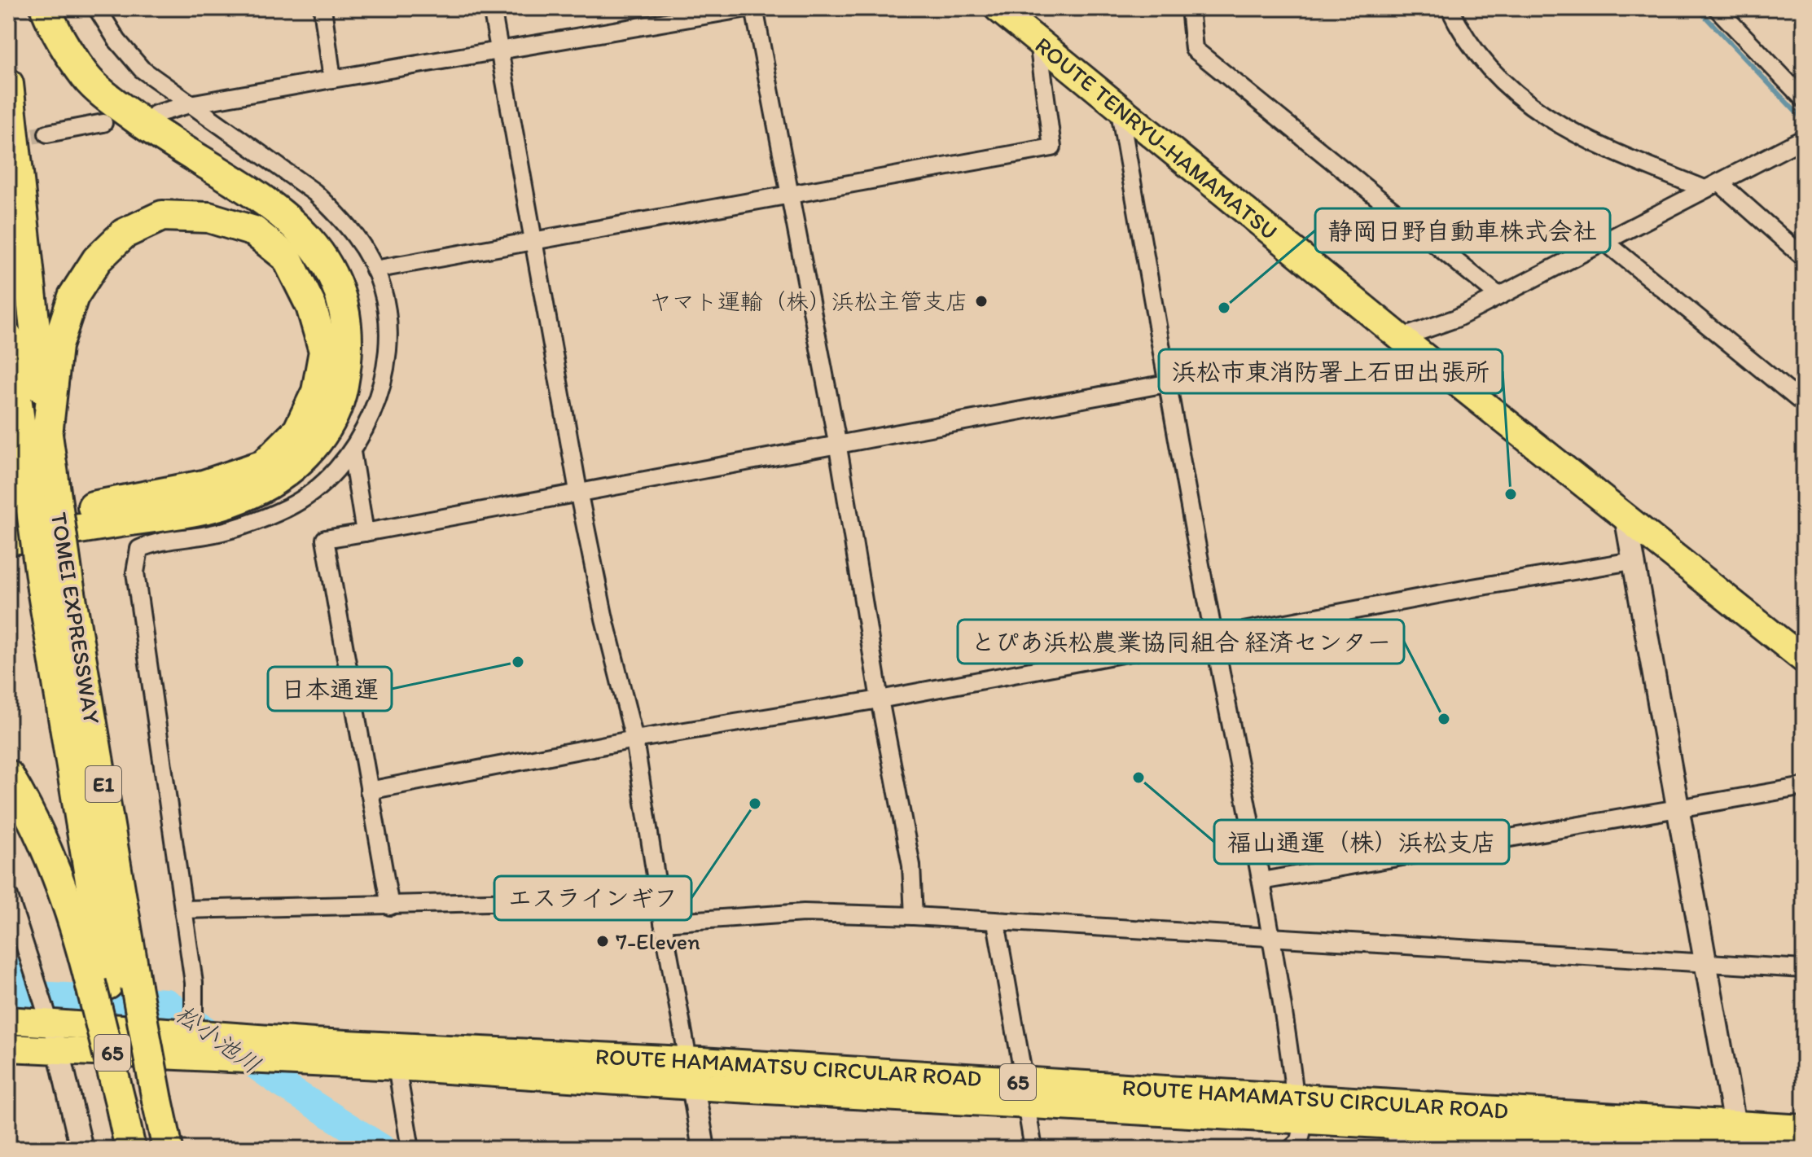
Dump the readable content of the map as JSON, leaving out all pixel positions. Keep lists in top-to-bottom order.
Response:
{
  "streets": {
    "highway": ["TOMEI EXPRESSWAY", "E1"],
    "main road": ["ROUTE TENRYU-HAMAMATSU", "65", "ROUTE HAMAMATSU CIRCULAR ROAD"]
  },
  "water": ["松小池川"],
  "places": [
    "ヤマト運輸（株）浜松主管支店",
    "静岡日野自動車株式会社",
    "浜松市東消防署上石田出張所",
    "日本通運",
    "とぴあ浜松農業協同組合 経済センター",
    "福山通運（株）浜松支店",
    "エスラインギフ",
    "7-Eleven"
  ]
}
